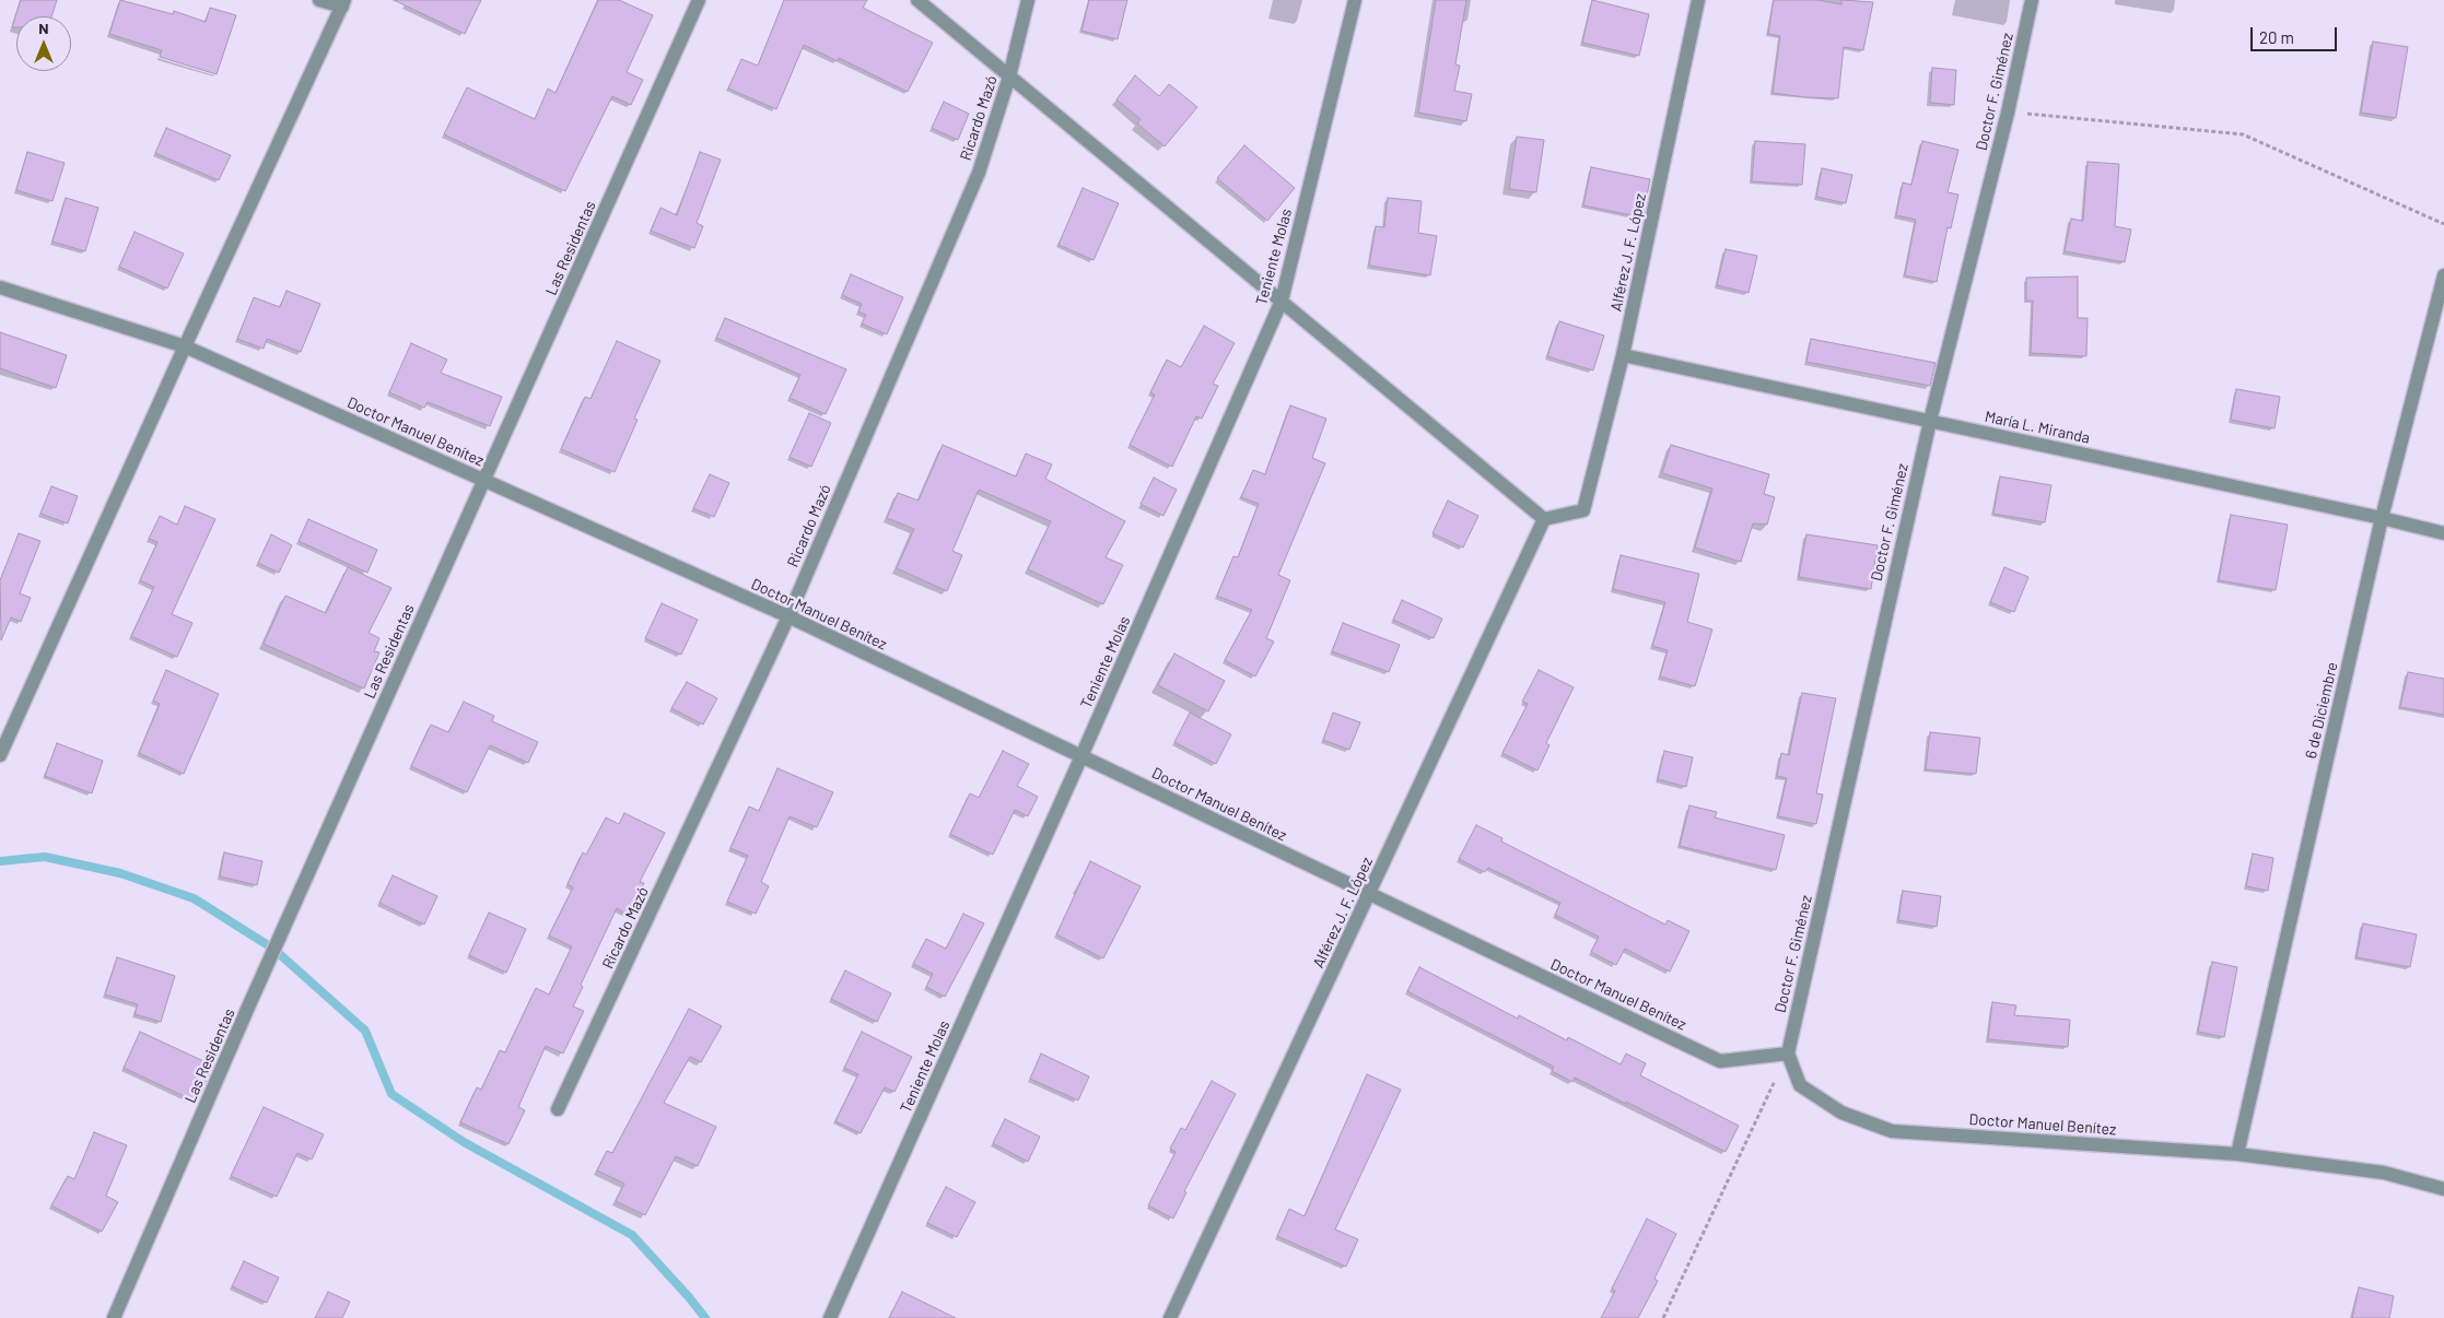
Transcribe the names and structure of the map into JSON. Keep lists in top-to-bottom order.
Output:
{
  "streets": {
    "street": [
      "Doctor F. Giménez",
      "Ricardo Mazó",
      "Las Residentas",
      "Alférez J. F. López",
      "Teniente Molas",
      "María L. Miranda",
      "Doctor Manuel Benítez",
      "6 de Diciembre"
    ]
  },
  "crossings": [
    ["Doctor F. Giménez", "María L. Miranda"],
    ["Doctor F. Giménez", "Doctor Manuel Benítez"],
    ["Ricardo Mazó", "Doctor Manuel Benítez"],
    ["Las Residentas", "Doctor Manuel Benítez"],
    ["Alférez J. F. López", "María L. Miranda"],
    ["Alférez J. F. López", "Doctor Manuel Benítez"],
    ["Teniente Molas", "Doctor Manuel Benítez"],
    ["María L. Miranda", "6 de Diciembre"],
    ["Doctor Manuel Benítez", "6 de Diciembre"]
  ],
  "scale_bar": "20 m",
  "north": "top"
}
